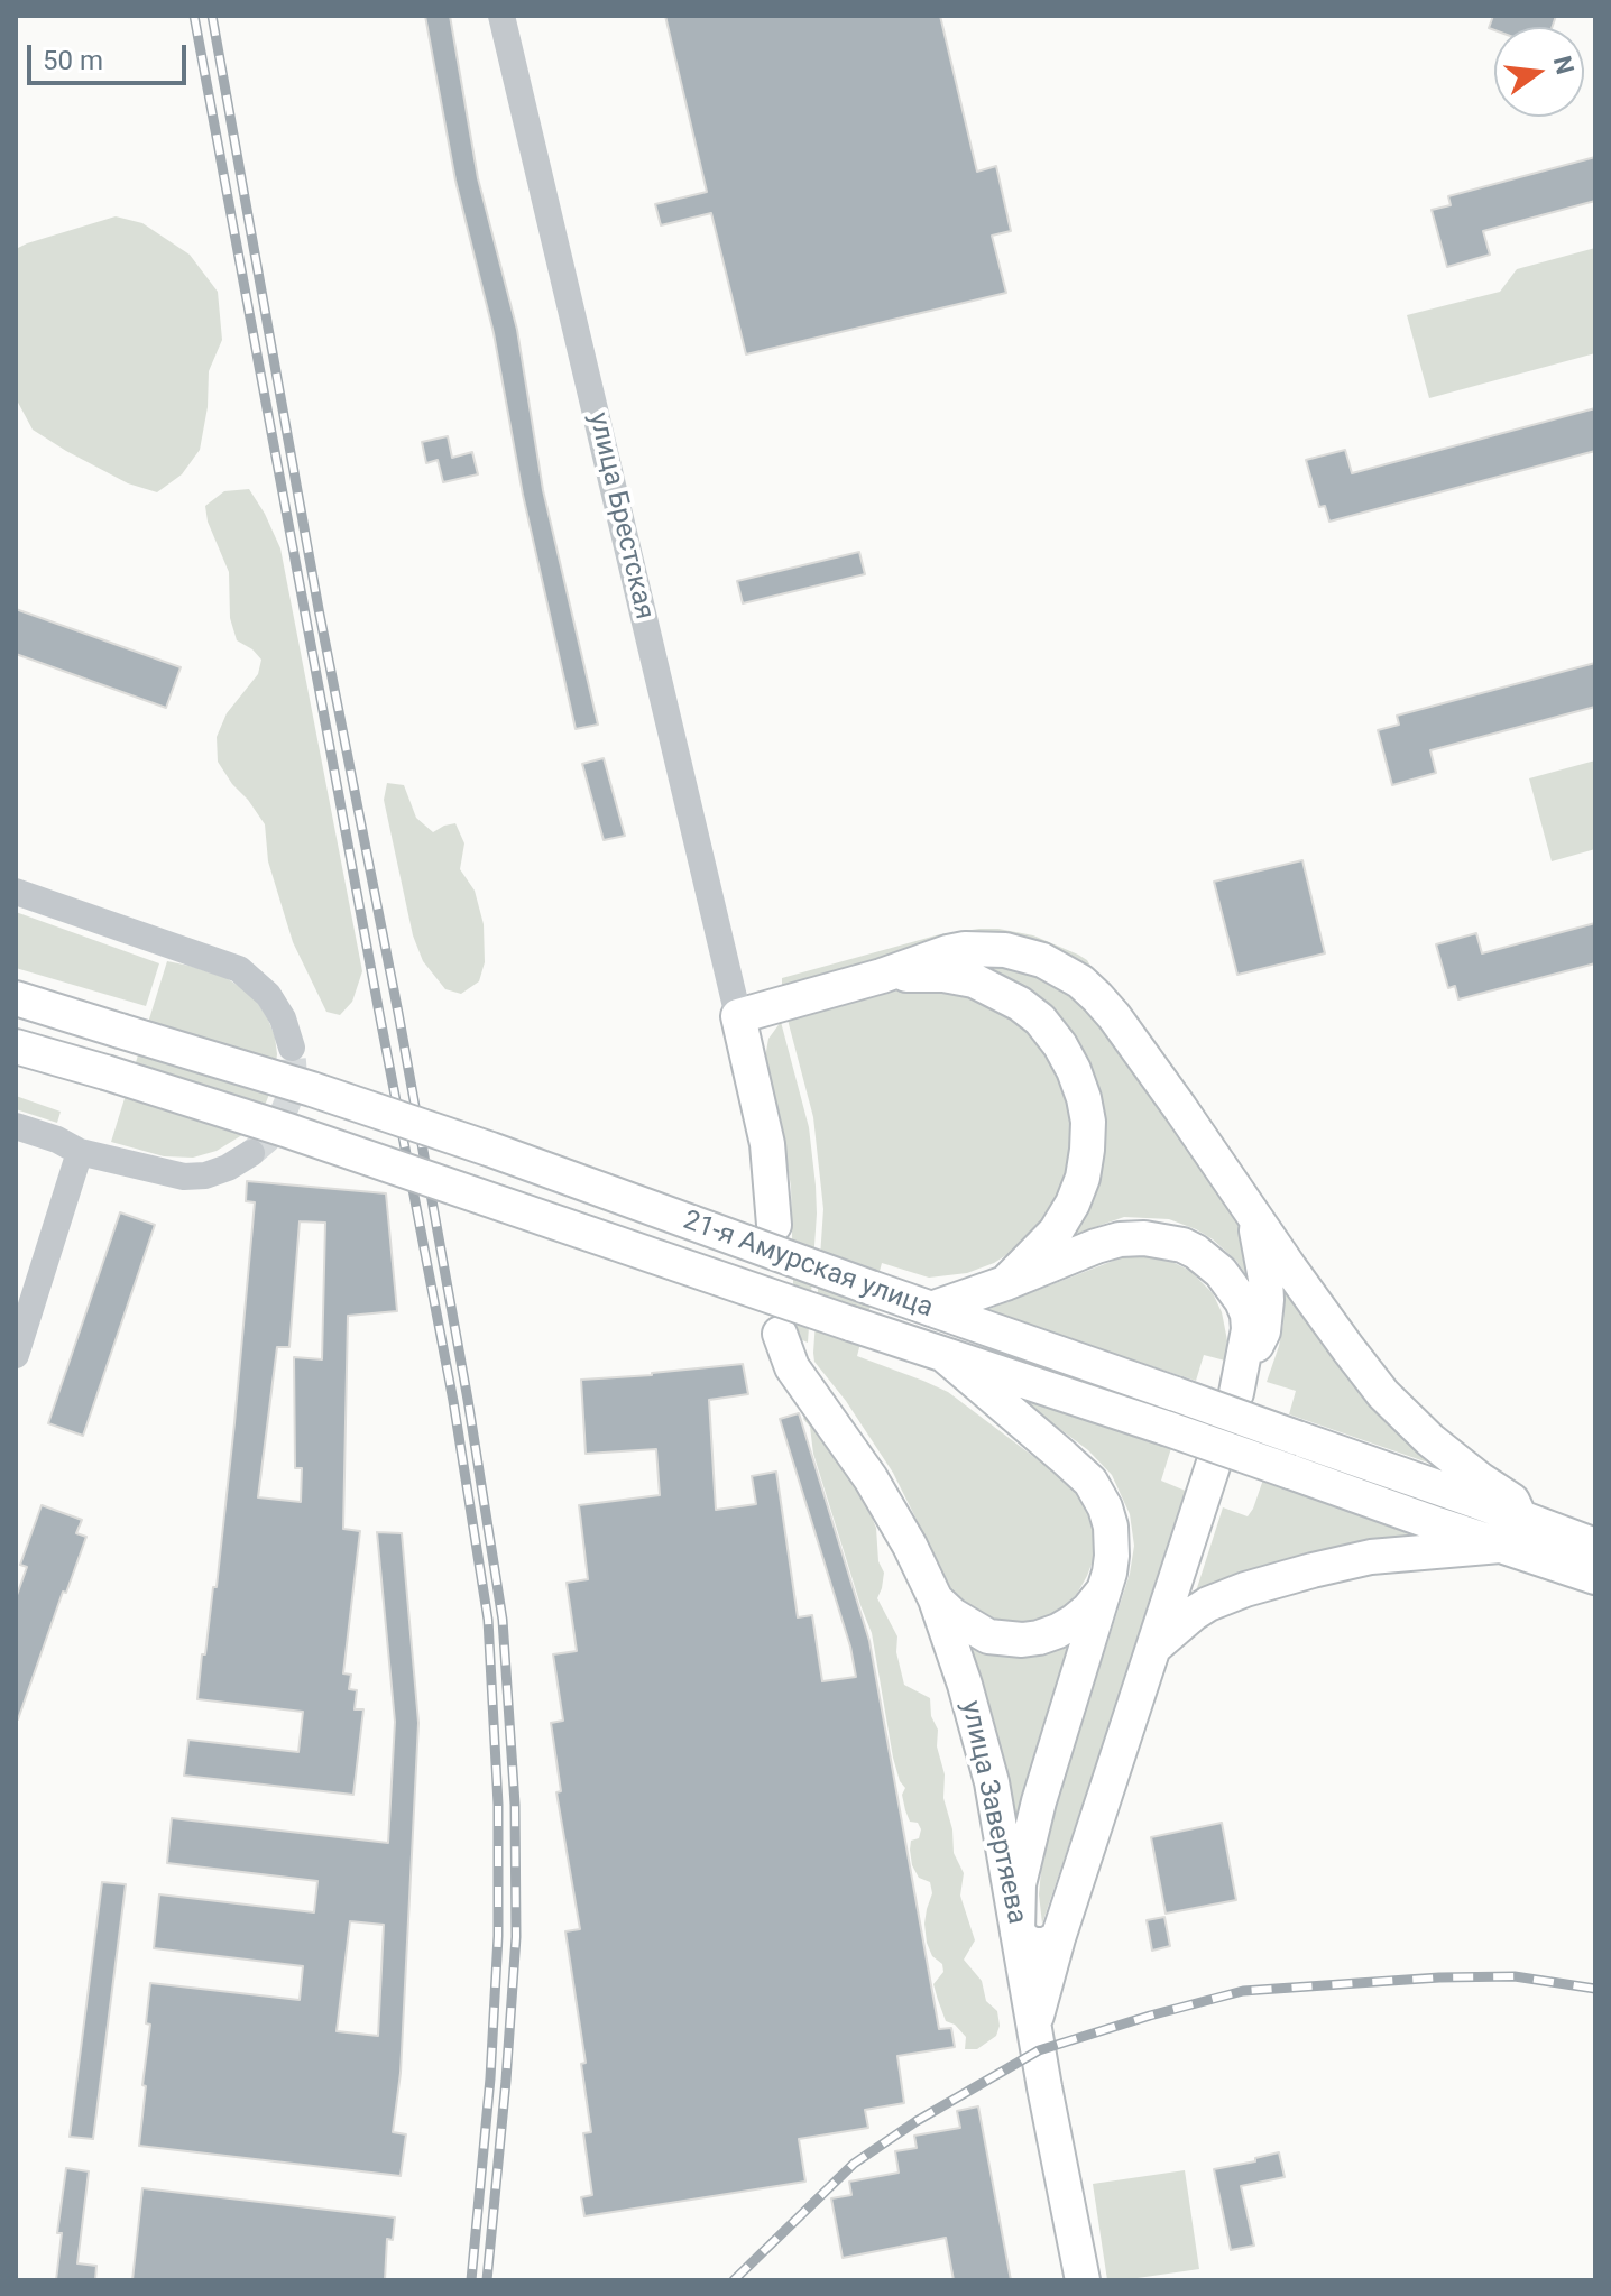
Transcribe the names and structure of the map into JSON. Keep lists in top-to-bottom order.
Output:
{
  "streets": {
    "main road": ["21-я Амурская улица", "улица Завертяева"],
    "street": ["улица Брестская"]
  },
  "scale_bar": "50 m",
  "north": "right"
}
